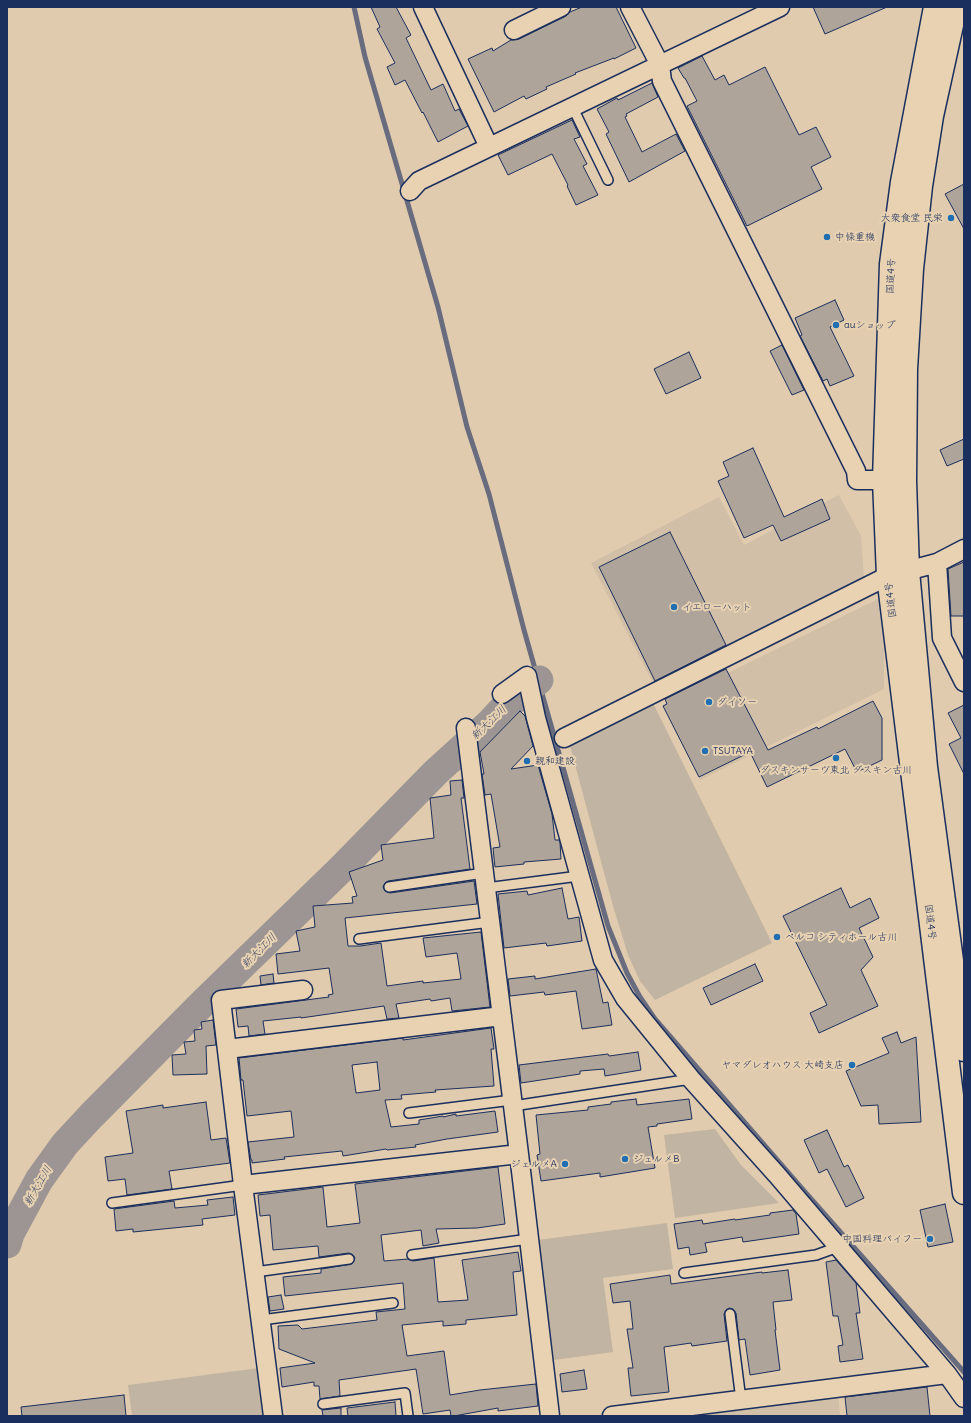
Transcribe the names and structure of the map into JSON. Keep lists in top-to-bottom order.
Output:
{
  "streets": {
    "highway": ["国道4号"]
  },
  "water": ["新大江川"],
  "places": [
    "大衆食堂 民栄",
    "中條重機",
    "auショップ",
    "イエローハット",
    "ダイソー",
    "TSUTAYA",
    "ダスキンサーヴ東北 ダスキン古川",
    "親和建設",
    "ベルコ シティホール古川",
    "ヤマダレオハウス 大崎支店",
    "ジェルメB",
    "ジェルメA",
    "中国料理パイフー"
  ]
}
